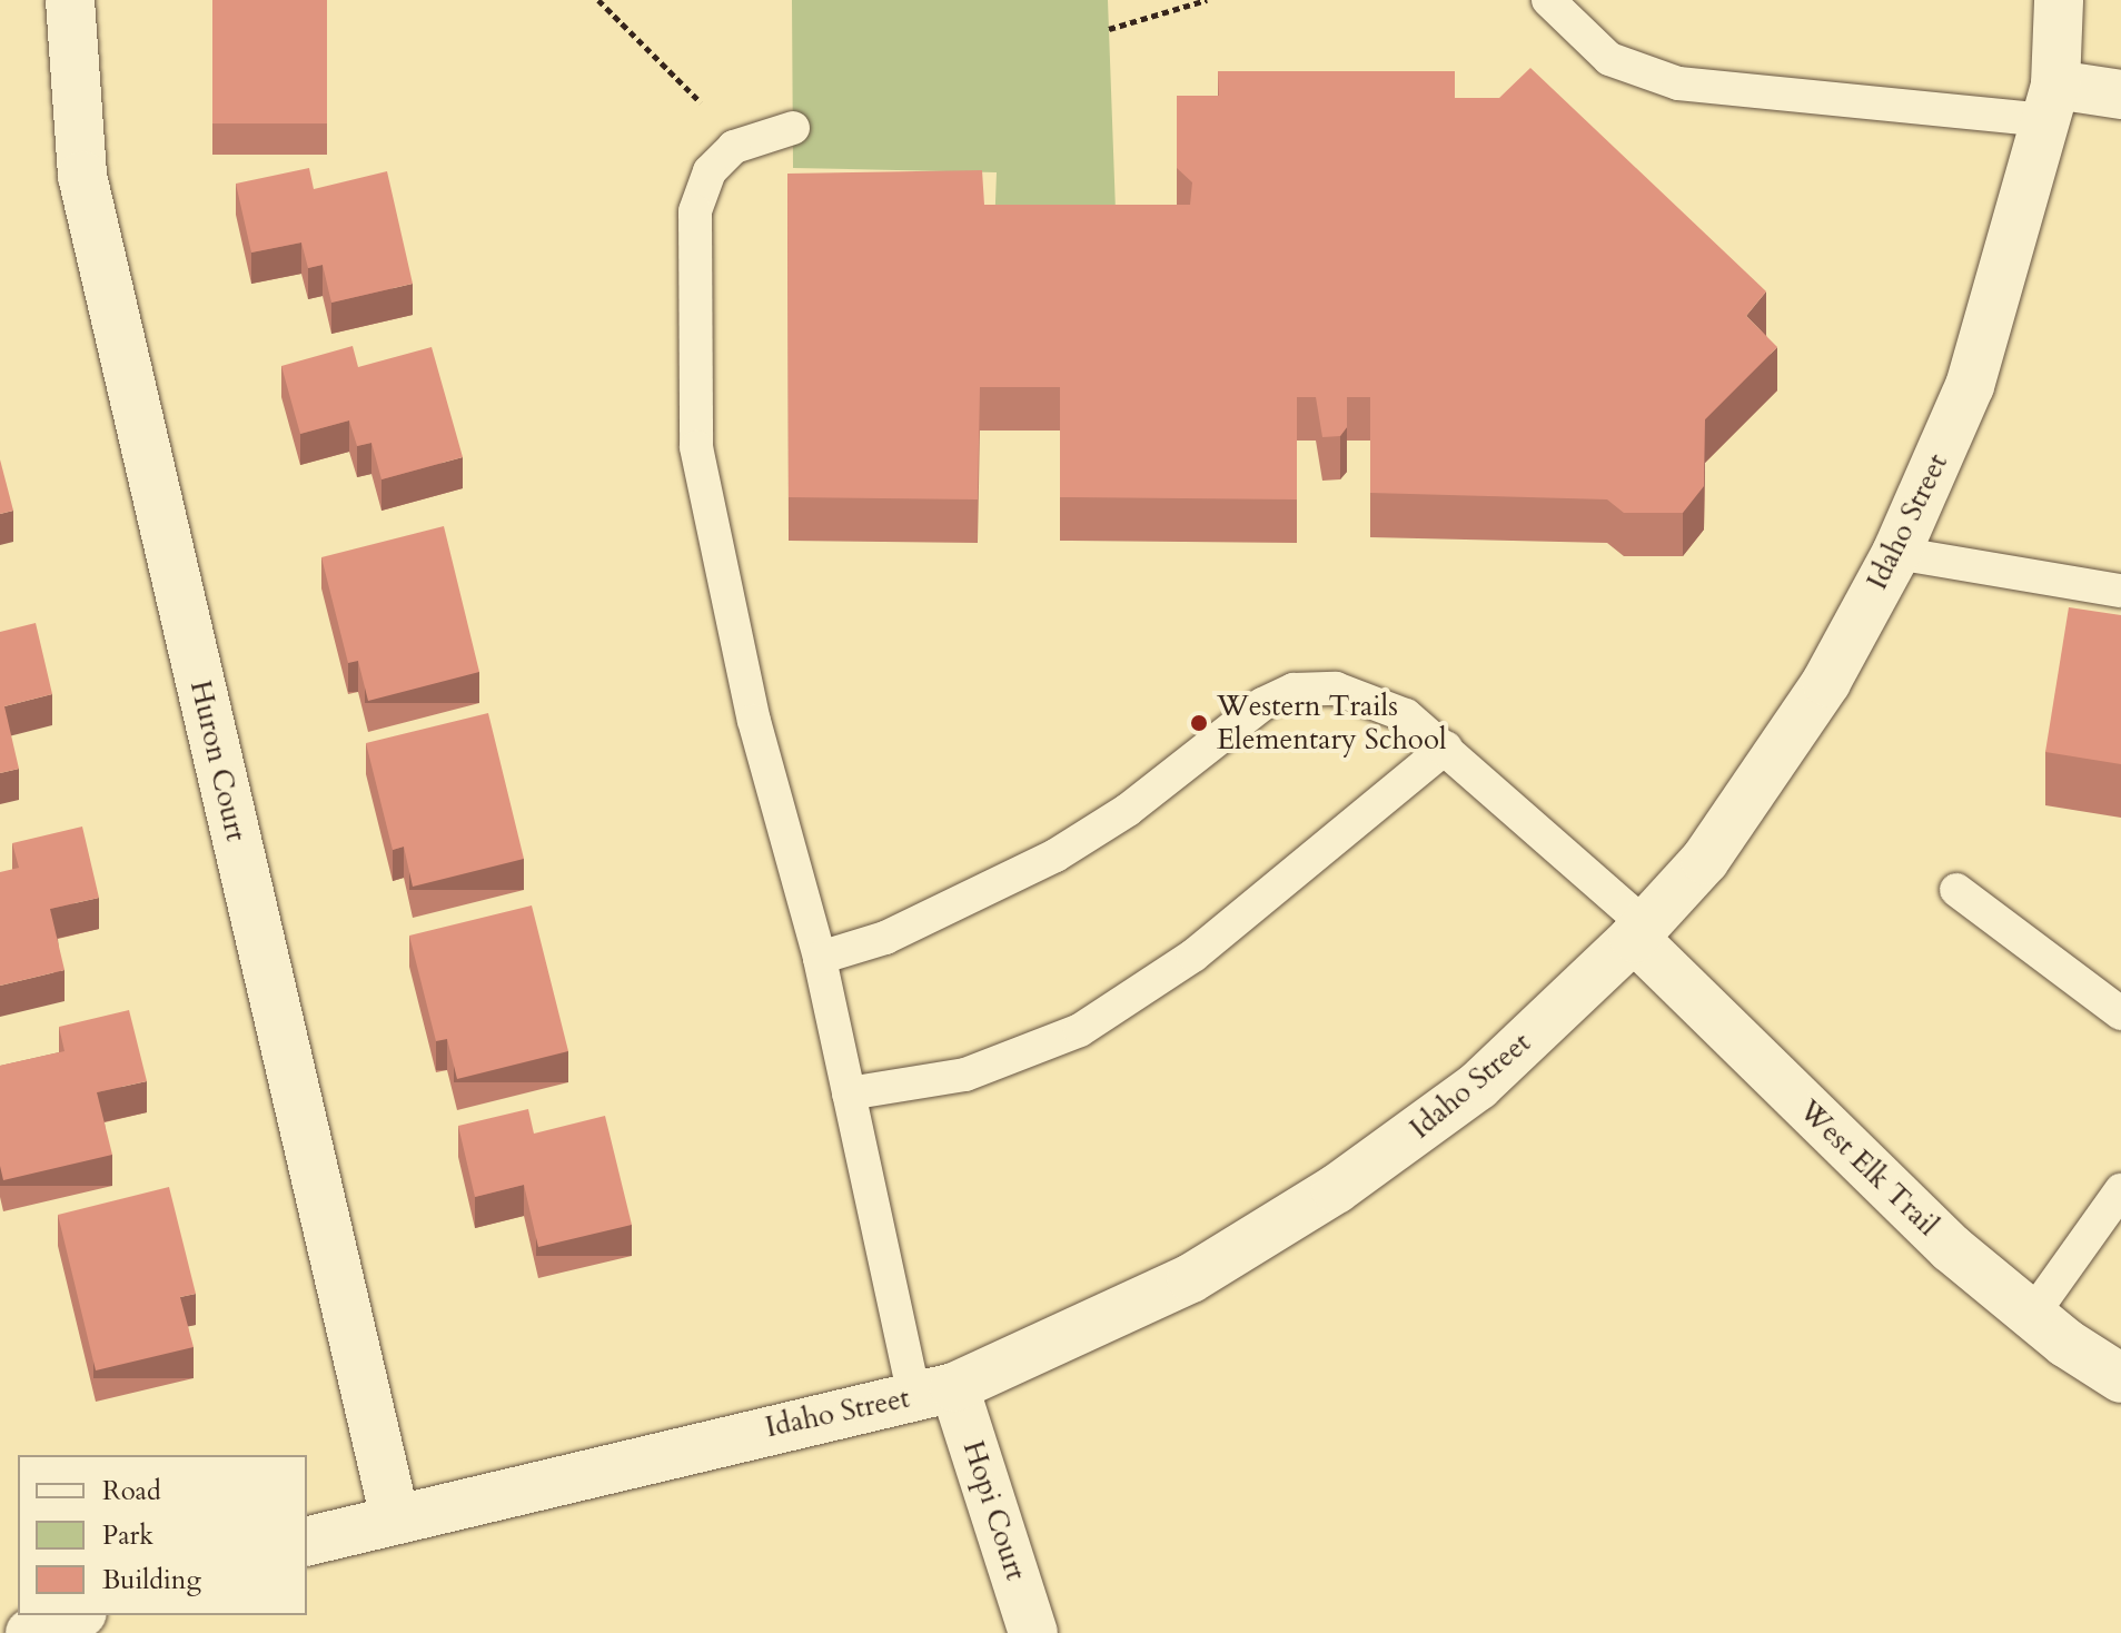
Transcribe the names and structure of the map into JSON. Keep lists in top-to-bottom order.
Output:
{
  "streets": {
    "street": [
      "Idaho Street",
      "Huron Court",
      "West Elk Trail",
      "Hopi Court"
    ]
  },
  "crossings": [
    ["Idaho Street", "Huron Court"],
    ["Idaho Street", "West Elk Trail"],
    ["Idaho Street", "Hopi Court"]
  ],
  "places": ["Western Trails Elementary School"],
  "legend": ["Road", "Park", "Building"]
}
